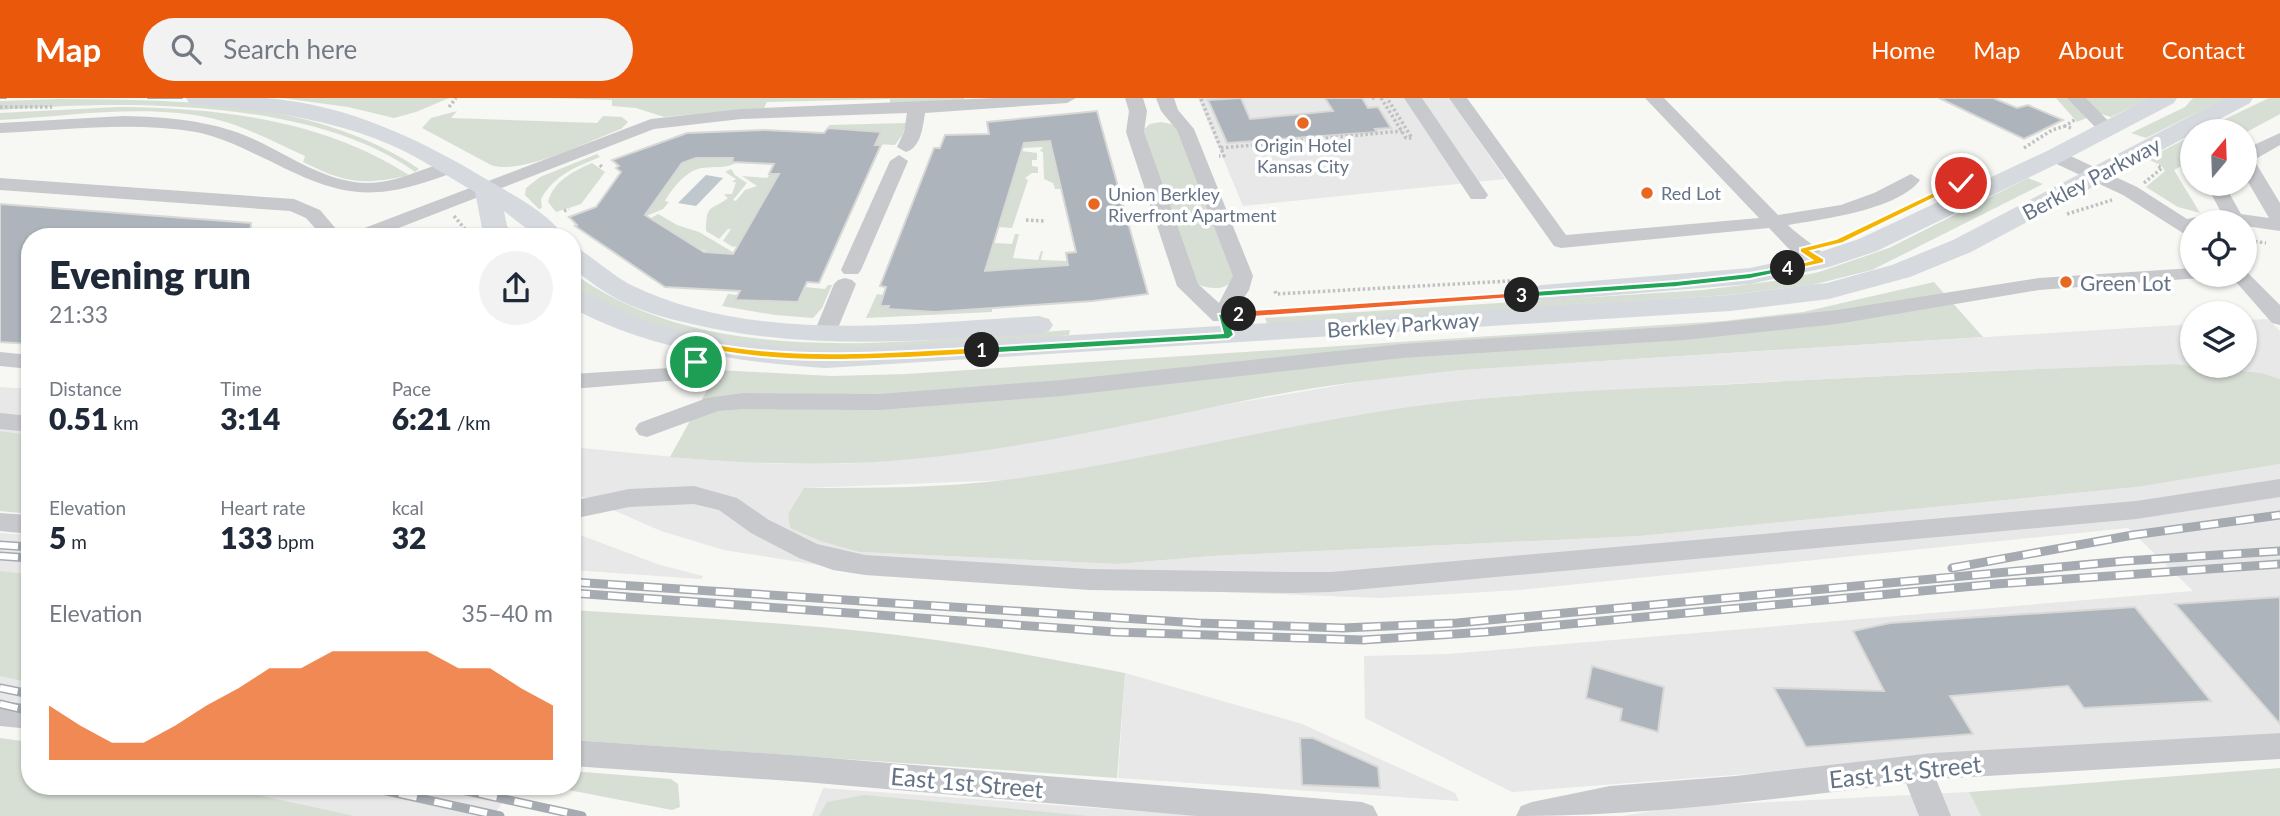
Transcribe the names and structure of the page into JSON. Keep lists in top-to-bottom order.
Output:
{
  "streets": {
    "main road": ["Berkley Parkway"],
    "street": ["East 1st Street"]
  },
  "places": [
    "Origin Hotel Kansas City",
    "Red Lot",
    "Union Berkley Riverfront Apartment",
    "Green Lot"
  ],
  "north": "top",
  "page": {
    "header": "Map",
    "search": "Search here",
    "nav": [
      "Home",
      "Map",
      "About",
      "Contact"
    ],
    "heading": ["Evening run", "21:33"],
    "pins": [
      "4",
      "3",
      "2",
      "1"
    ],
    "stats": [
      ["Distance", "0.51 km"],
      ["Time", "3:14"],
      ["Pace", "6:21 /km"],
      ["Elevation", "5 m"],
      ["Heart rate", "133 bpm"],
      ["kcal", "32"]
    ],
    "chart": ["Elevation", "35–40 m"]
  }
}
